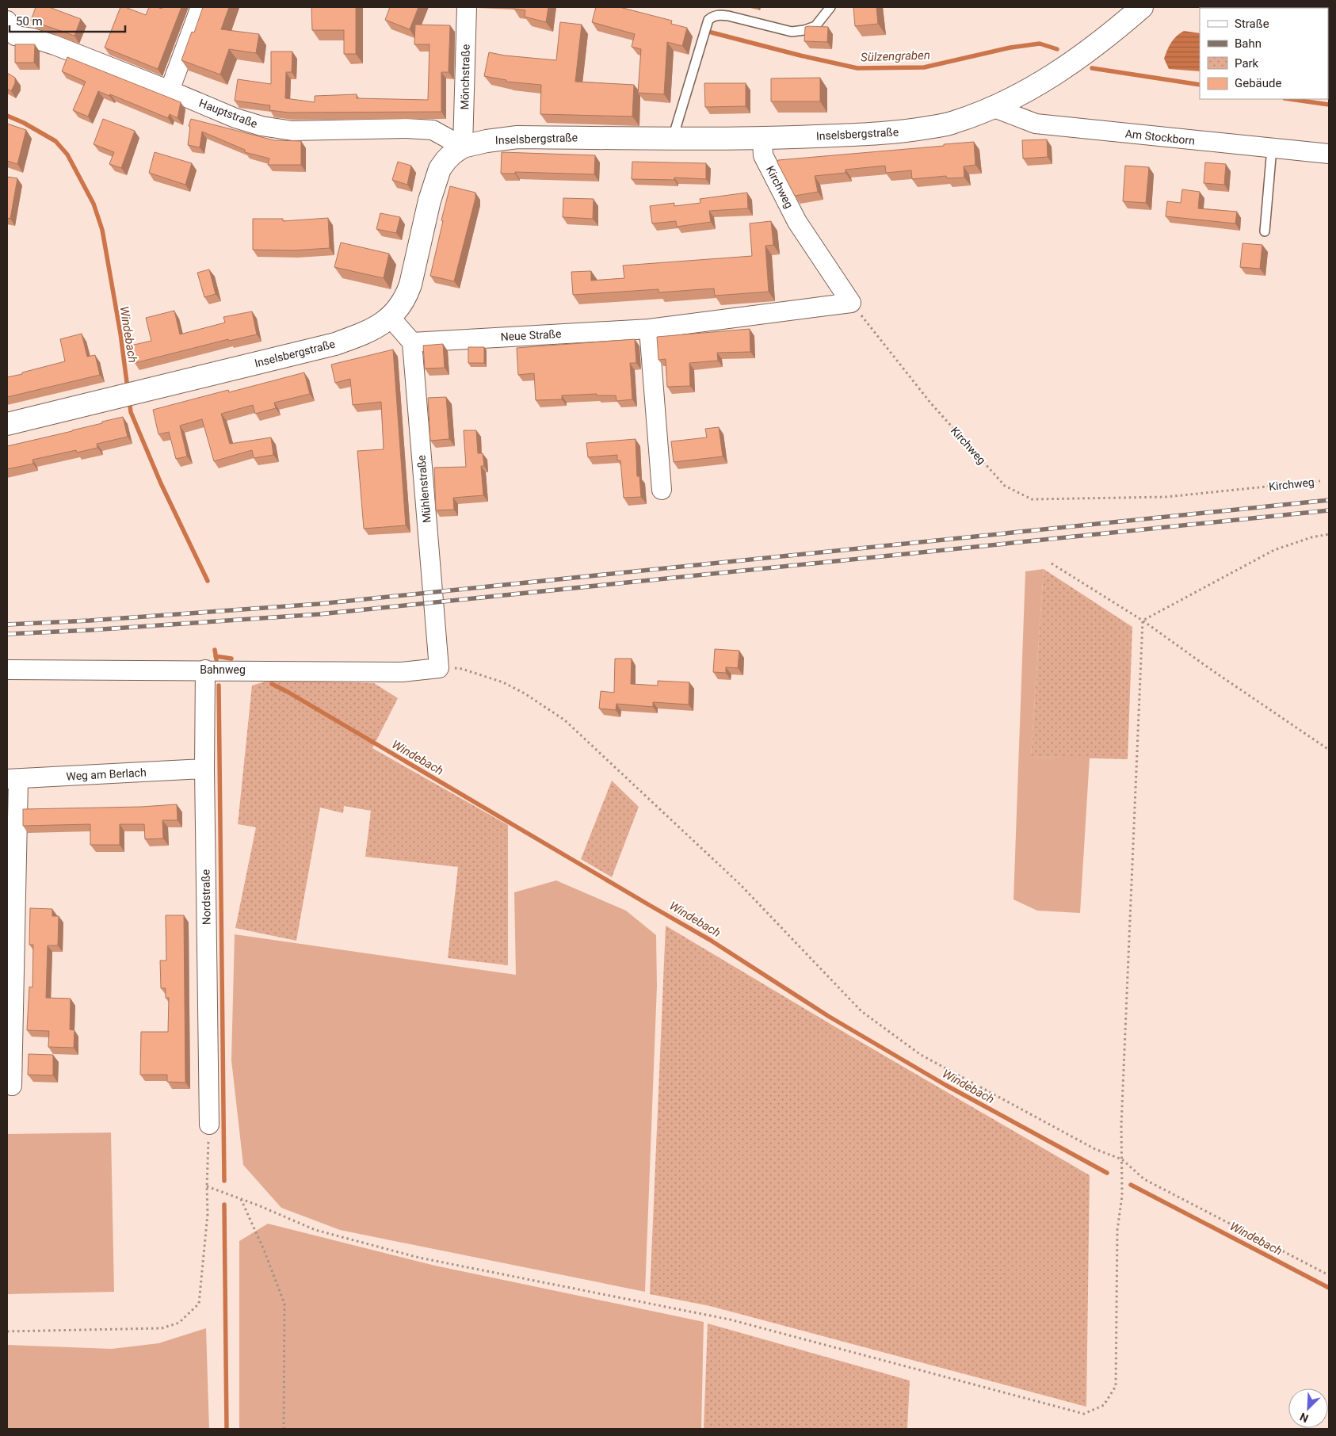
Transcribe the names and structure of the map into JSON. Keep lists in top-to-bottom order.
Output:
{
  "streets": {
    "street": [
      "Mönchstraße",
      "Hauptstraße",
      "Inselsbergstraße",
      "Am Stockborn",
      "Kirchweg",
      "Neue Straße",
      "Mühlenstraße",
      "Bahnweg",
      "Weg am Berlach",
      "Nordstraße"
    ]
  },
  "crossings": [
    ["Mönchstraße", "Hauptstraße"],
    ["Mönchstraße", "Inselsbergstraße"],
    ["Hauptstraße", "Inselsbergstraße"],
    ["Inselsbergstraße", "Am Stockborn"],
    ["Inselsbergstraße", "Kirchweg"],
    ["Kirchweg", "Neue Straße"],
    ["Neue Straße", "Mühlenstraße"],
    ["Mühlenstraße", "Bahnweg"],
    ["Bahnweg", "Nordstraße"],
    ["Weg am Berlach", "Nordstraße"]
  ],
  "water": ["Sülzengraben", "Windebach"],
  "legend": [
    "Straße",
    "Bahn",
    "Park",
    "Gebäude"
  ],
  "scale_bar": "50 m",
  "north": "bottom left"
}
